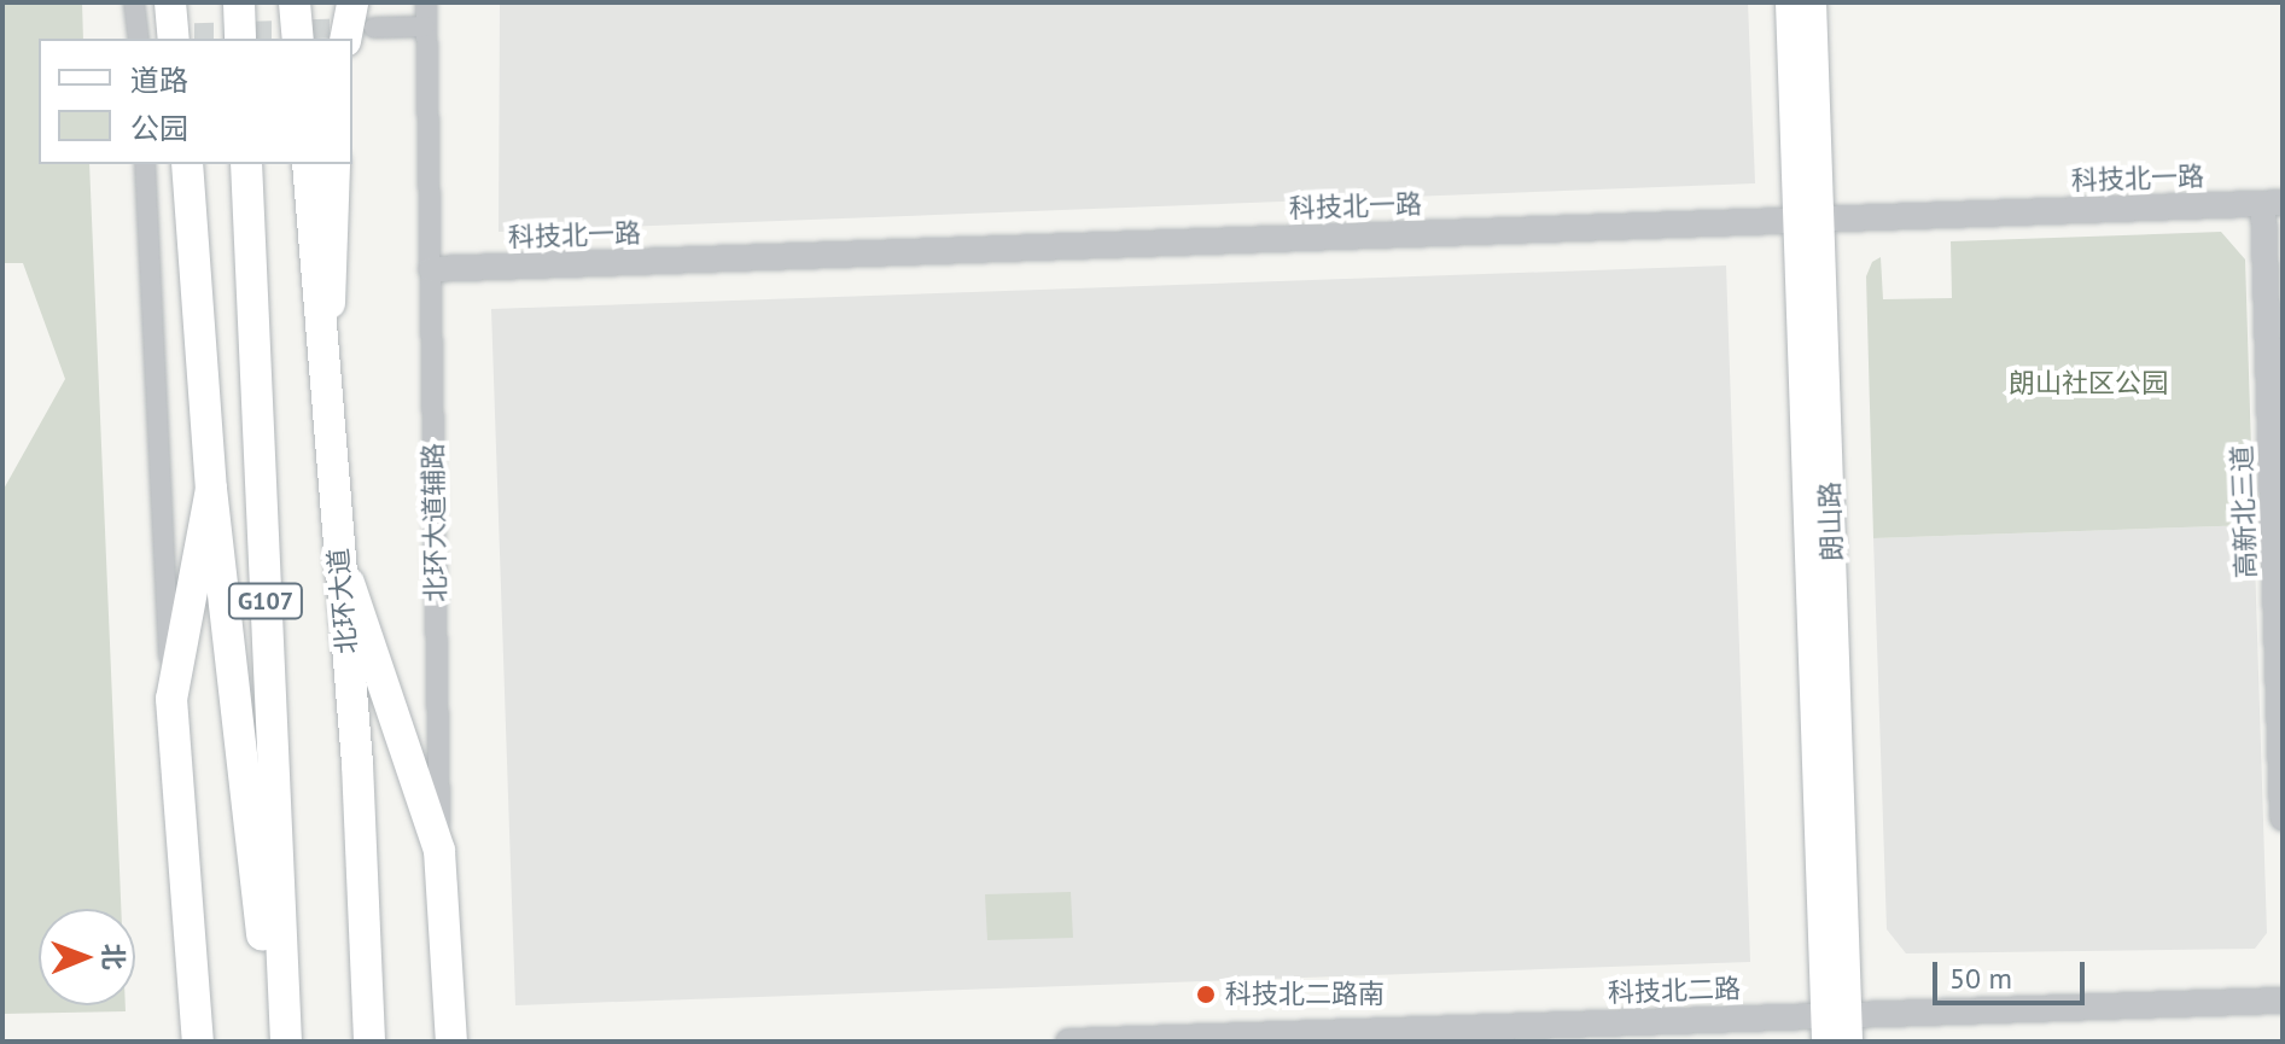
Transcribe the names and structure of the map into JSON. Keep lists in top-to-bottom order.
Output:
{
  "streets": {
    "main road": [
      "朗山路",
      "北环大道辅路",
      "G107",
      "北环大道"
    ],
    "street": ["科技北一路", "高新北三道", "科技北二路"]
  },
  "crossings": [
    ["科技北一路", "高新北三道"],
    ["科技北一路", "朗山路"],
    ["科技北一路", "北环大道辅路"],
    ["朗山路", "科技北二路"]
  ],
  "parks": ["朗山社区公园"],
  "places": ["科技北二路南"],
  "legend": ["道路", "公园"],
  "scale_bar": "50 m",
  "north": "right"
}
